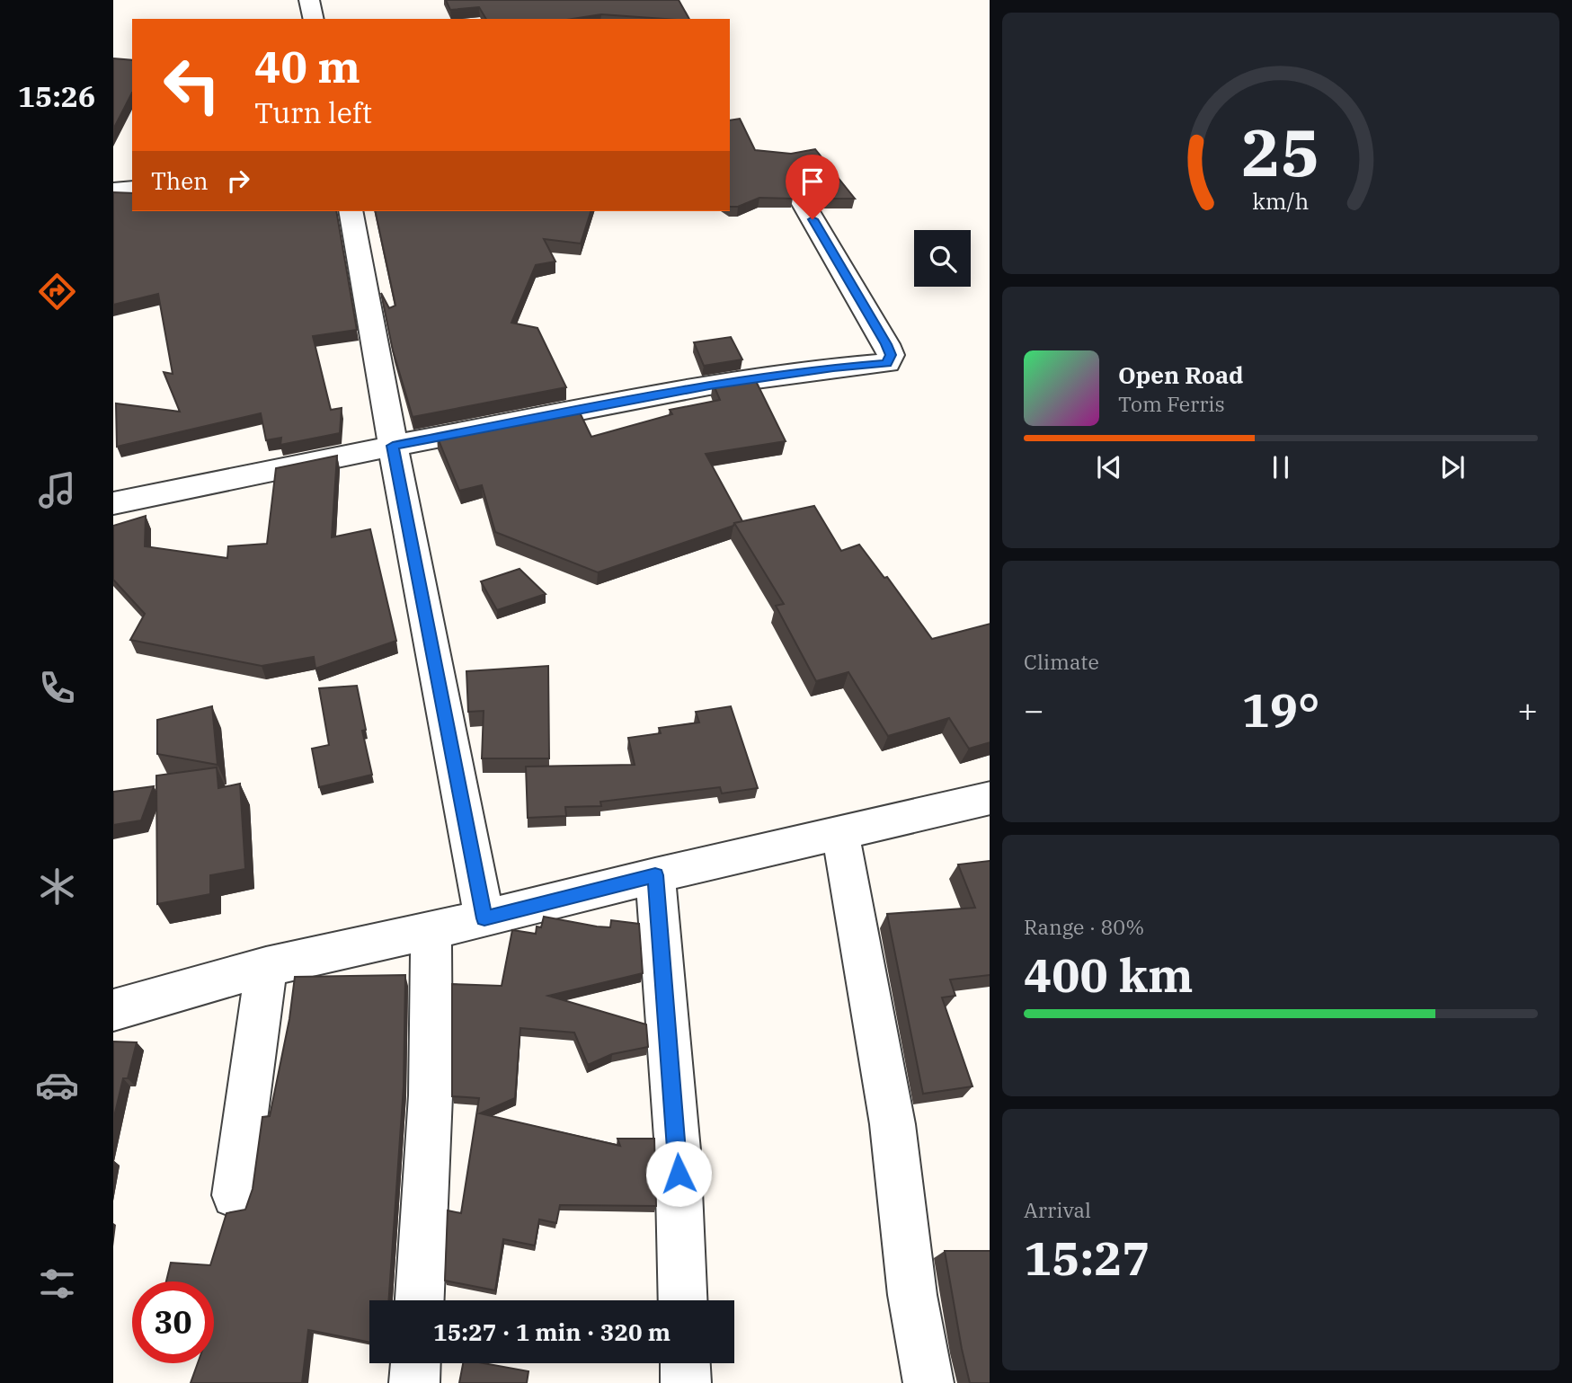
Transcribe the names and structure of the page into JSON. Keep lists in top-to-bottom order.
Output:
{
  "page": {
    "tabs": "15:26",
    "turn": ["40 m", "Turn left"],
    "then": "Then",
    "song": ["Open Road", "Tom Ferris"],
    "tile": [
      "Climate",
      ["Range · 80%", "400 km"],
      ["Arrival", "15:27"]
    ],
    "heat": ["−", "19°", "+"],
    "limit": "30",
    "trip": "15:27 · 1 min · 320 m",
    "gauge": ["25", "km/h"]
  }
}
